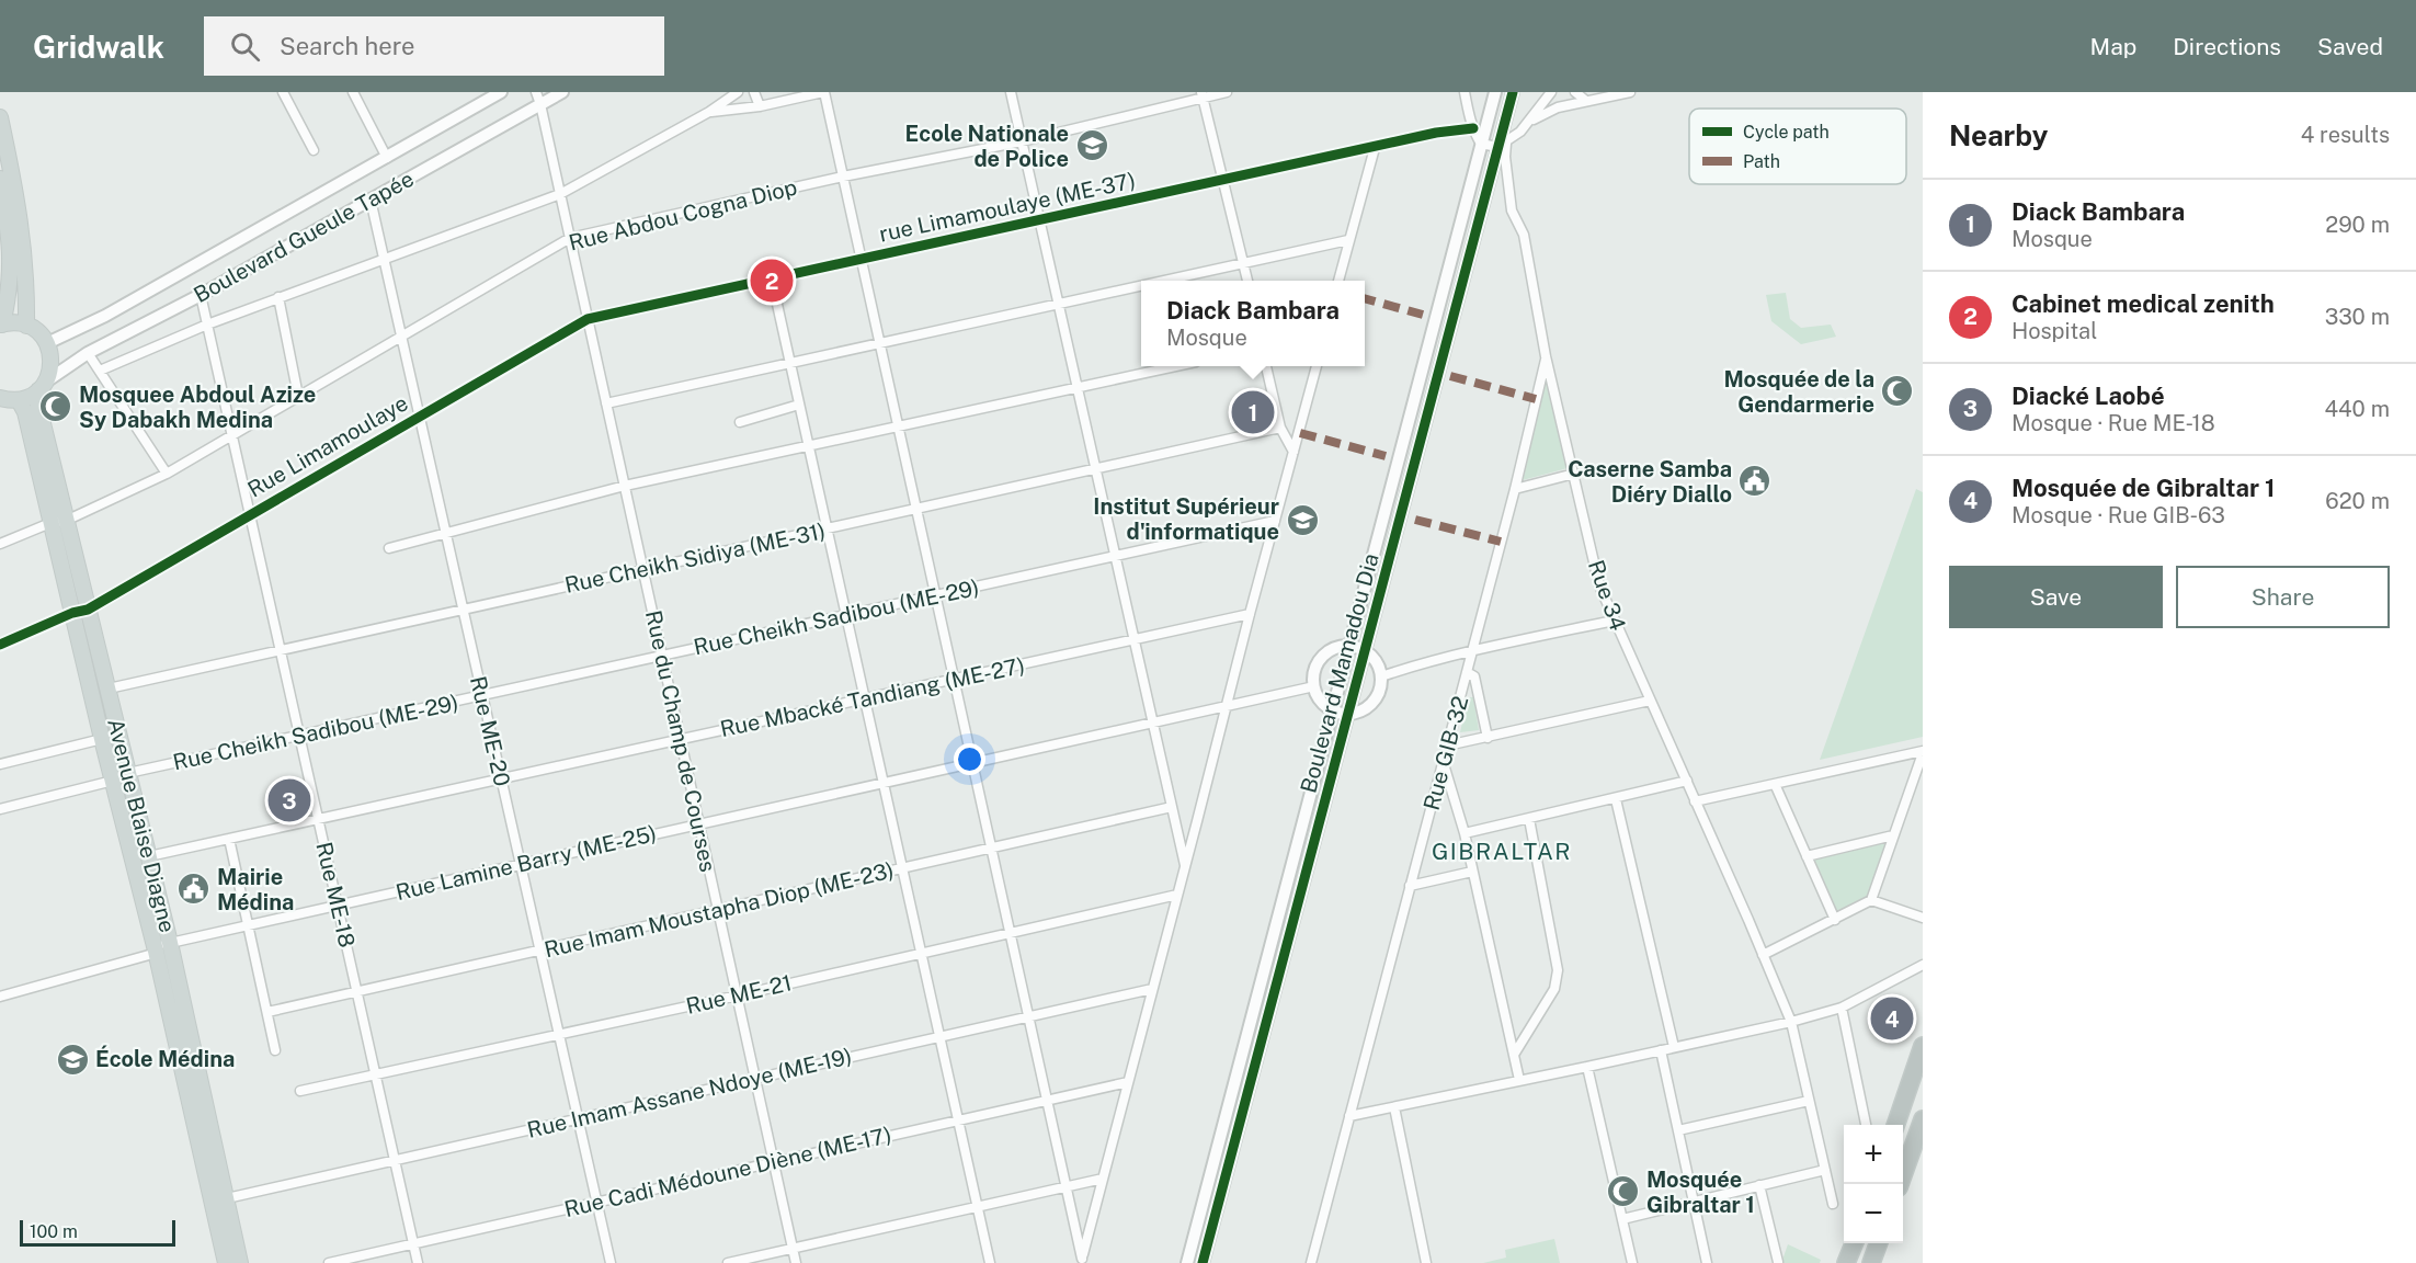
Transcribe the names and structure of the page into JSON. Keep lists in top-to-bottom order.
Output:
{
  "streets": {
    "main road": ["Avenue Blaise Diagne"],
    "street": [
      "rue Limamoulaye (ME-37)",
      "Rue Abdou Cogna Diop",
      "Boulevard Gueule Tapée",
      "Rue Limamoulaye",
      "Rue Cheikh Sidiya (ME-31)",
      "Rue 34",
      "Rue Cheikh Sadibou (ME-29)",
      "Boulevard Mamadou Dia",
      "Rue Mbacké Tandiang (ME-27)",
      "Rue ME-20",
      "Rue du Champ de Courses",
      "Rue GIB-32",
      "Rue Lamine Barry (ME-25)",
      "Rue ME-18",
      "Rue Imam Moustapha Diop (ME-23)",
      "Rue ME-21",
      "Rue Imam Assane Ndoye (ME-19)",
      "Rue Cadi Médoune Diène (ME-17)"
    ]
  },
  "crossings": [
    ["rue Limamoulaye (ME-37)", "Rue Limamoulaye"],
    ["rue Limamoulaye (ME-37)", "Rue du Champ de Courses"],
    ["Rue Abdou Cogna Diop", "Rue ME-20"],
    ["Rue Abdou Cogna Diop", "Rue du Champ de Courses"],
    ["Rue Abdou Cogna Diop", "Avenue Blaise Diagne"],
    ["Rue Abdou Cogna Diop", "Rue ME-18"],
    ["Boulevard Gueule Tapée", "Rue ME-20"],
    ["Boulevard Gueule Tapée", "Rue du Champ de Courses"],
    ["Boulevard Gueule Tapée", "Avenue Blaise Diagne"],
    ["Boulevard Gueule Tapée", "Rue ME-18"],
    ["Rue Limamoulaye", "Rue ME-20"],
    ["Rue Limamoulaye", "Rue du Champ de Courses"],
    ["Rue Limamoulaye", "Avenue Blaise Diagne"],
    ["Rue Limamoulaye", "Rue ME-18"],
    ["Rue Cheikh Sidiya (ME-31)", "Rue ME-20"],
    ["Rue Cheikh Sidiya (ME-31)", "Rue du Champ de Courses"],
    ["Rue Cheikh Sidiya (ME-31)", "Avenue Blaise Diagne"],
    ["Rue Cheikh Sidiya (ME-31)", "Rue ME-18"],
    ["Rue 34", "Boulevard Mamadou Dia"],
    ["Rue 34", "Rue GIB-32"],
    ["Rue Cheikh Sadibou (ME-29)", "Rue ME-20"],
    ["Rue Cheikh Sadibou (ME-29)", "Rue du Champ de Courses"],
    ["Rue Cheikh Sadibou (ME-29)", "Avenue Blaise Diagne"],
    ["Rue Cheikh Sadibou (ME-29)", "Rue ME-18"],
    ["Rue Mbacké Tandiang (ME-27)", "Rue ME-20"],
    ["Rue Mbacké Tandiang (ME-27)", "Rue du Champ de Courses"],
    ["Rue Mbacké Tandiang (ME-27)", "Avenue Blaise Diagne"],
    ["Rue Mbacké Tandiang (ME-27)", "Rue ME-18"],
    ["Rue ME-20", "Rue Lamine Barry (ME-25)"],
    ["Rue ME-20", "Rue Imam Moustapha Diop (ME-23)"],
    ["Rue ME-20", "Rue ME-21"],
    ["Rue ME-20", "Rue Imam Assane Ndoye (ME-19)"],
    ["Rue ME-20", "Rue Cadi Médoune Diène (ME-17)"],
    ["Rue du Champ de Courses", "Rue Lamine Barry (ME-25)"],
    ["Rue du Champ de Courses", "Rue Imam Moustapha Diop (ME-23)"],
    ["Rue du Champ de Courses", "Rue ME-21"],
    ["Rue du Champ de Courses", "Rue Imam Assane Ndoye (ME-19)"],
    ["Rue du Champ de Courses", "Rue Cadi Médoune Diène (ME-17)"],
    ["Avenue Blaise Diagne", "Rue Lamine Barry (ME-25)"],
    ["Avenue Blaise Diagne", "Rue Imam Assane Ndoye (ME-19)"],
    ["Rue Lamine Barry (ME-25)", "Rue ME-18"],
    ["Rue ME-18", "Rue Imam Moustapha Diop (ME-23)"],
    ["Rue ME-18", "Rue ME-21"],
    ["Rue ME-18", "Rue Imam Assane Ndoye (ME-19)"],
    ["Rue ME-18", "Rue Cadi Médoune Diène (ME-17)"]
  ],
  "districts": ["GIBRALTAR"],
  "places": {
    "school or university": ["Ecole Nationale de Police", "Institut Supérieur d'informatique", "École Médina"],
    "mosque": ["Mosquée de la Gendarmerie", "Mosquee Abdoul Azize Sy Dabakh Medina", "Mosquée Gibraltar 1"],
    "public building": ["Caserne Samba Diéry Diallo", "Mairie Médina"]
  },
  "legend": ["Cycle path", "Path"],
  "scale_bar": "100 m",
  "page": {
    "header": "Gridwalk",
    "search": "Search here",
    "nav": ["Map", "Directions", "Saved"],
    "heading": ["Nearby", "4 results"],
    "list": [
      {
        "mark": "1",
        "name": "Diack Bambara",
        "note": "Mosque",
        "value": "290 m"
      },
      {
        "mark": "2",
        "name": "Cabinet medical zenith",
        "note": "Hospital",
        "value": "330 m"
      },
      {
        "mark": "3",
        "name": "Diacké Laobé",
        "note": "Mosque · Rue ME-18",
        "value": "440 m"
      },
      {
        "mark": "4",
        "name": "Mosquée de Gibraltar 1",
        "note": "Mosque · Rue GIB-63",
        "value": "620 m"
      }
    ],
    "pins": [
      "2",
      "1",
      "3",
      "4"
    ],
    "popup": ["Diack Bambara", "Mosque"],
    "buttons": ["Save", "Share"],
    "map_buttons": ["+", "−"],
    "scale": "100 m"
  }
}
